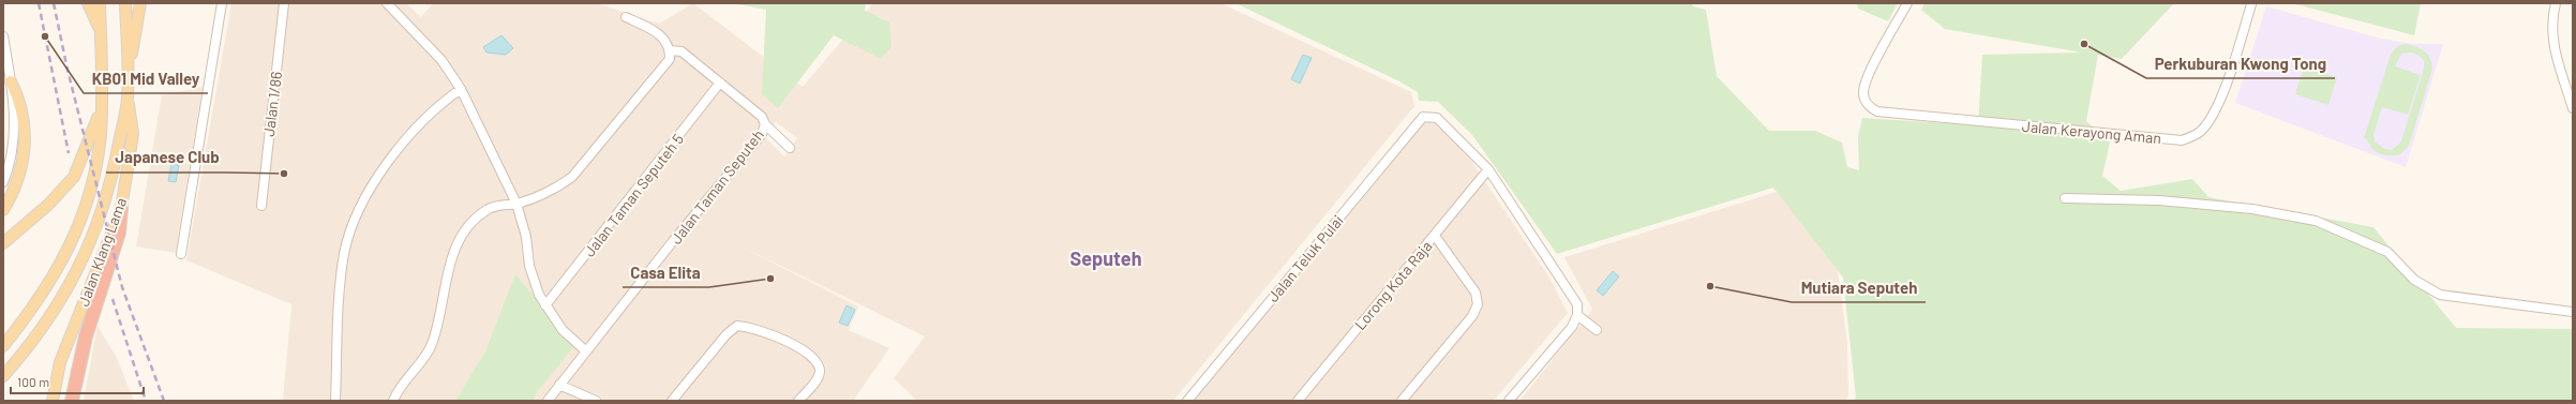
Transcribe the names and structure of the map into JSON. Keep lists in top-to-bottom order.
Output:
{
  "streets": {
    "main road": ["Jalan Klang Lama"],
    "street": [
      "Jalan 1/86",
      "Jalan Kerayong Aman",
      "Jalan Taman Seputeh",
      "Jalan Taman Seputeh 5",
      "Jalan Teluk Pulai",
      "Lorong Kota Raja"
    ]
  },
  "crossings": [
    ["Jalan Teluk Pulai", "Lorong Kota Raja"]
  ],
  "districts": ["Seputeh"],
  "places": [
    "KB01 Mid Valley",
    "Perkuburan Kwong Tong",
    "Japanese Club",
    "Casa Elita",
    "Mutiara Seputeh"
  ],
  "scale_bar": "100 m"
}
